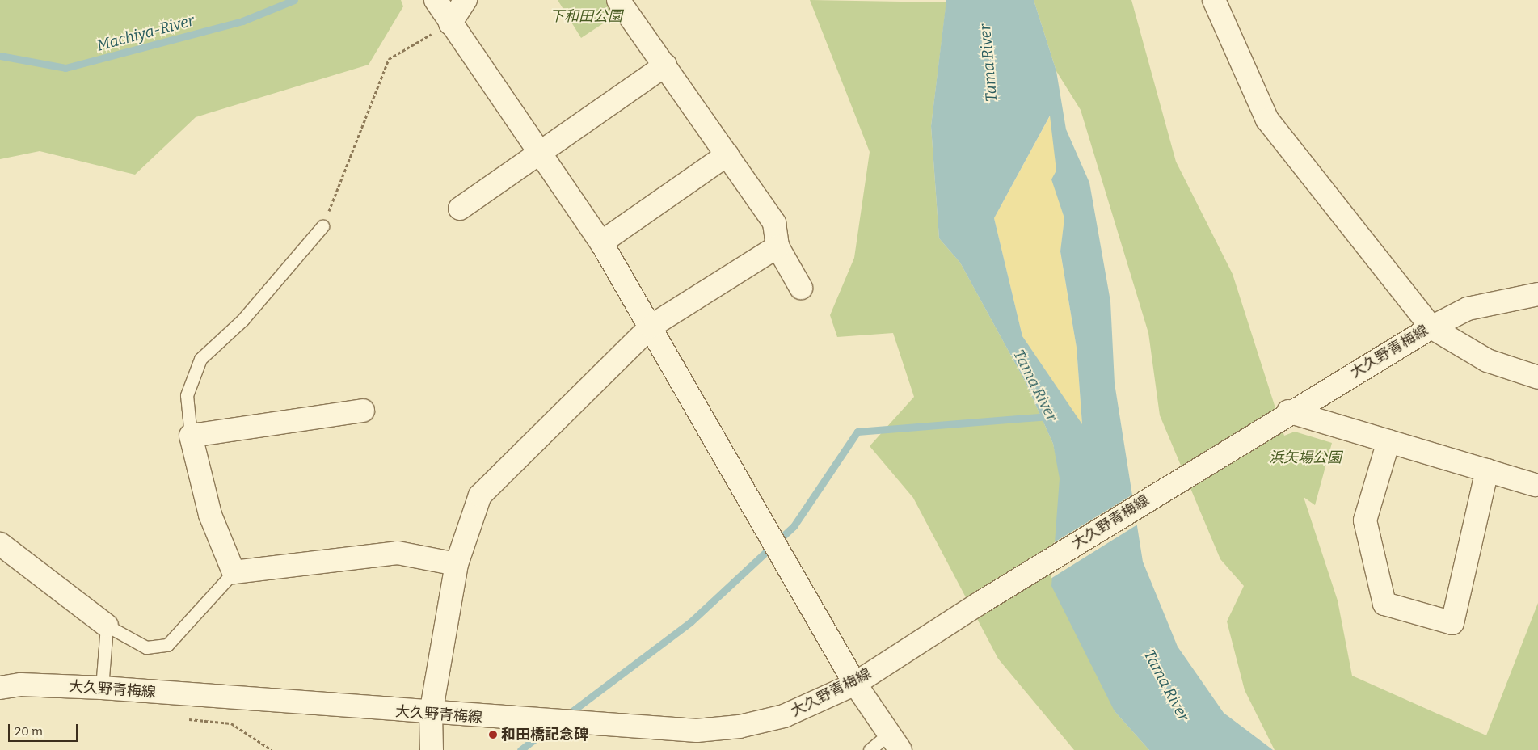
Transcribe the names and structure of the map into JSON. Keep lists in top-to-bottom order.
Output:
{
  "streets": {
    "street": ["大久野青梅線"]
  },
  "water": ["Machiya-River", "Tama River"],
  "parks": ["下和田公園", "浜矢場公園"],
  "places": ["和田橋記念碑"],
  "scale_bar": "20 m"
}
